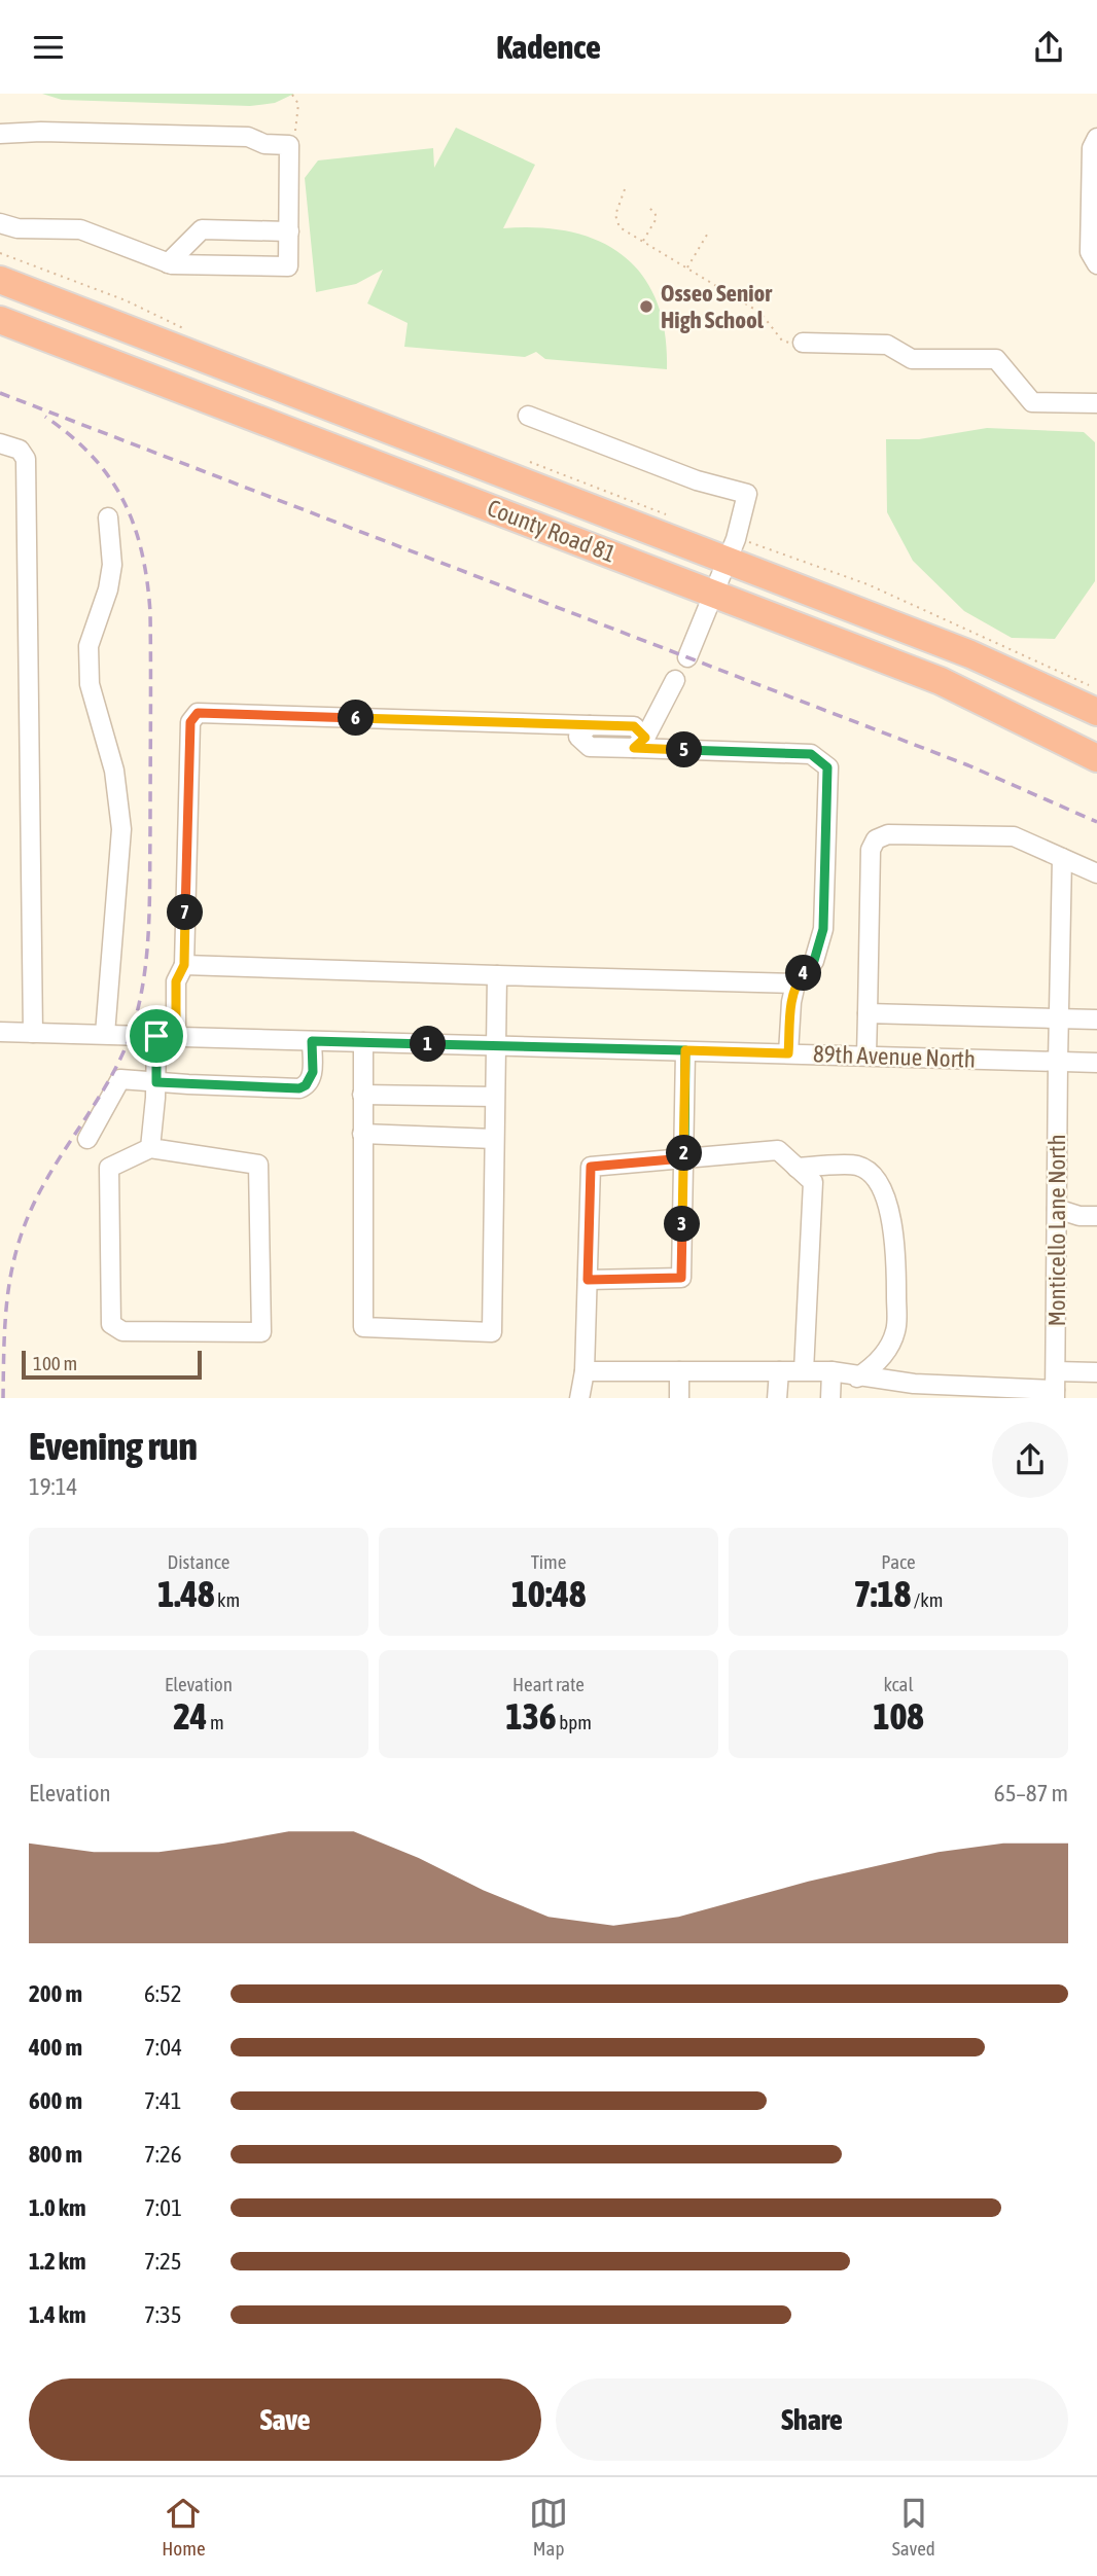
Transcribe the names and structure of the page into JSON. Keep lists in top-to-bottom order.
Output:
{
  "streets": {
    "highway": ["County Road 81"],
    "street": ["89th Avenue North", "Monticello Lane North"]
  },
  "crossings": [
    ["89th Avenue North", "Monticello Lane North"]
  ],
  "places": ["Osseo Senior High School"],
  "scale_bar": "100 m",
  "page": {
    "header": "Kadence",
    "pins": [
      "6",
      "5",
      "7",
      "4",
      "1",
      "2",
      "3"
    ],
    "scale": "100 m",
    "heading": ["Evening run", "19:14"],
    "stats": [
      ["Distance", "1.48 km"],
      ["Time", "10:48"],
      ["Pace", "7:18 /km"],
      ["Elevation", "24 m"],
      ["Heart rate", "136 bpm"],
      ["kcal", "108"]
    ],
    "chart": ["Elevation", "65–87 m"],
    "list": [
      {
        "name": "200 m",
        "note": "6:52"
      },
      {
        "name": "400 m",
        "note": "7:04"
      },
      {
        "name": "600 m",
        "note": "7:41"
      },
      {
        "name": "800 m",
        "note": "7:26"
      },
      {
        "name": "1.0 km",
        "note": "7:01"
      },
      {
        "name": "1.2 km",
        "note": "7:25"
      },
      {
        "name": "1.4 km",
        "note": "7:35"
      }
    ],
    "buttons": ["Save", "Share"],
    "tabs": ["Home", "Map", "Saved"]
  }
}
